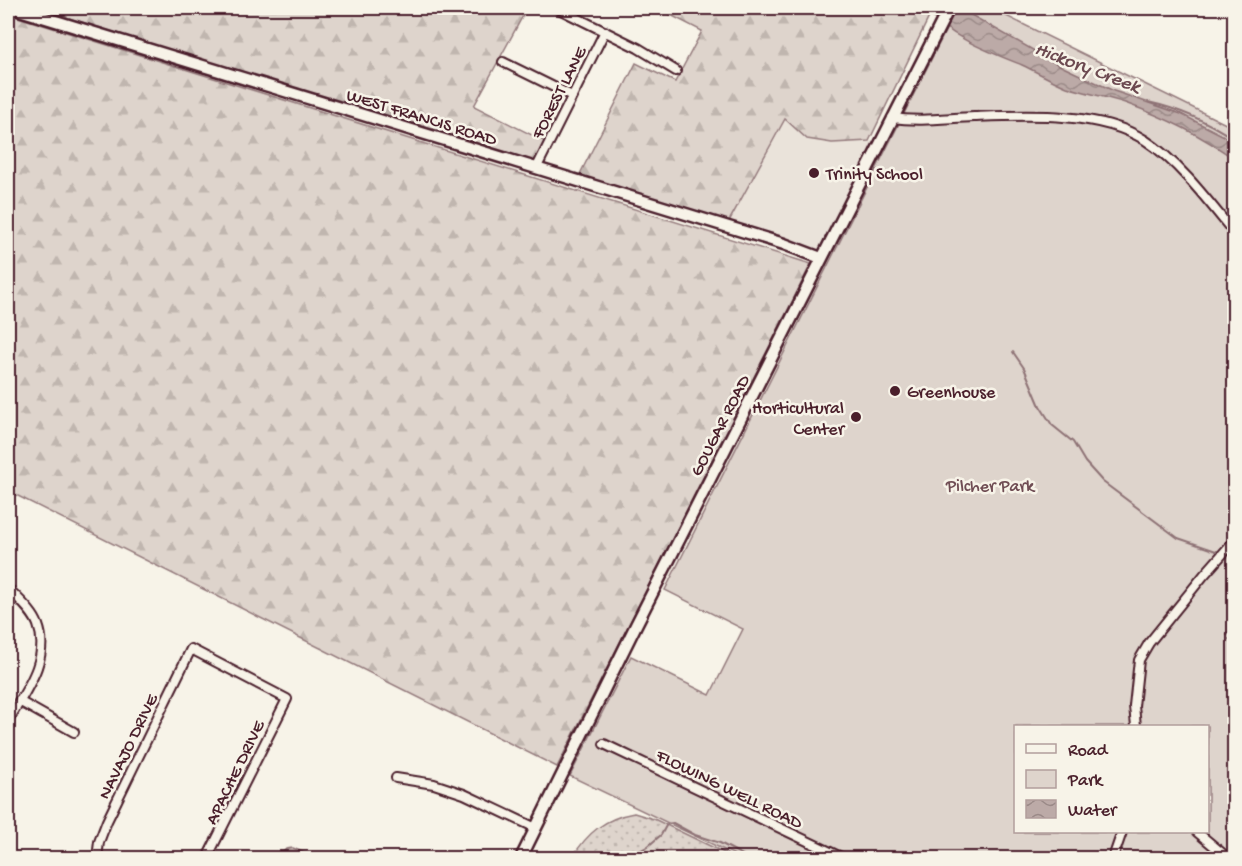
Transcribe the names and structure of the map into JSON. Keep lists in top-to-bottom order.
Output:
{
  "streets": {
    "street": [
      "FOREST LANE",
      "WEST FRANCIS ROAD",
      "GOUGAR ROAD",
      "NAVAJO DRIVE",
      "APACHE DRIVE",
      "FLOWING WELL ROAD"
    ]
  },
  "crossings": [
    ["FOREST LANE", "WEST FRANCIS ROAD"],
    ["WEST FRANCIS ROAD", "GOUGAR ROAD"],
    ["NAVAJO DRIVE", "APACHE DRIVE"]
  ],
  "water": ["Hickory Creek"],
  "parks": ["Pilcher Park"],
  "places": ["Trinity School", "Greenhouse", "Horticultural Center"],
  "legend": ["Road", "Park", "Water"]
}
